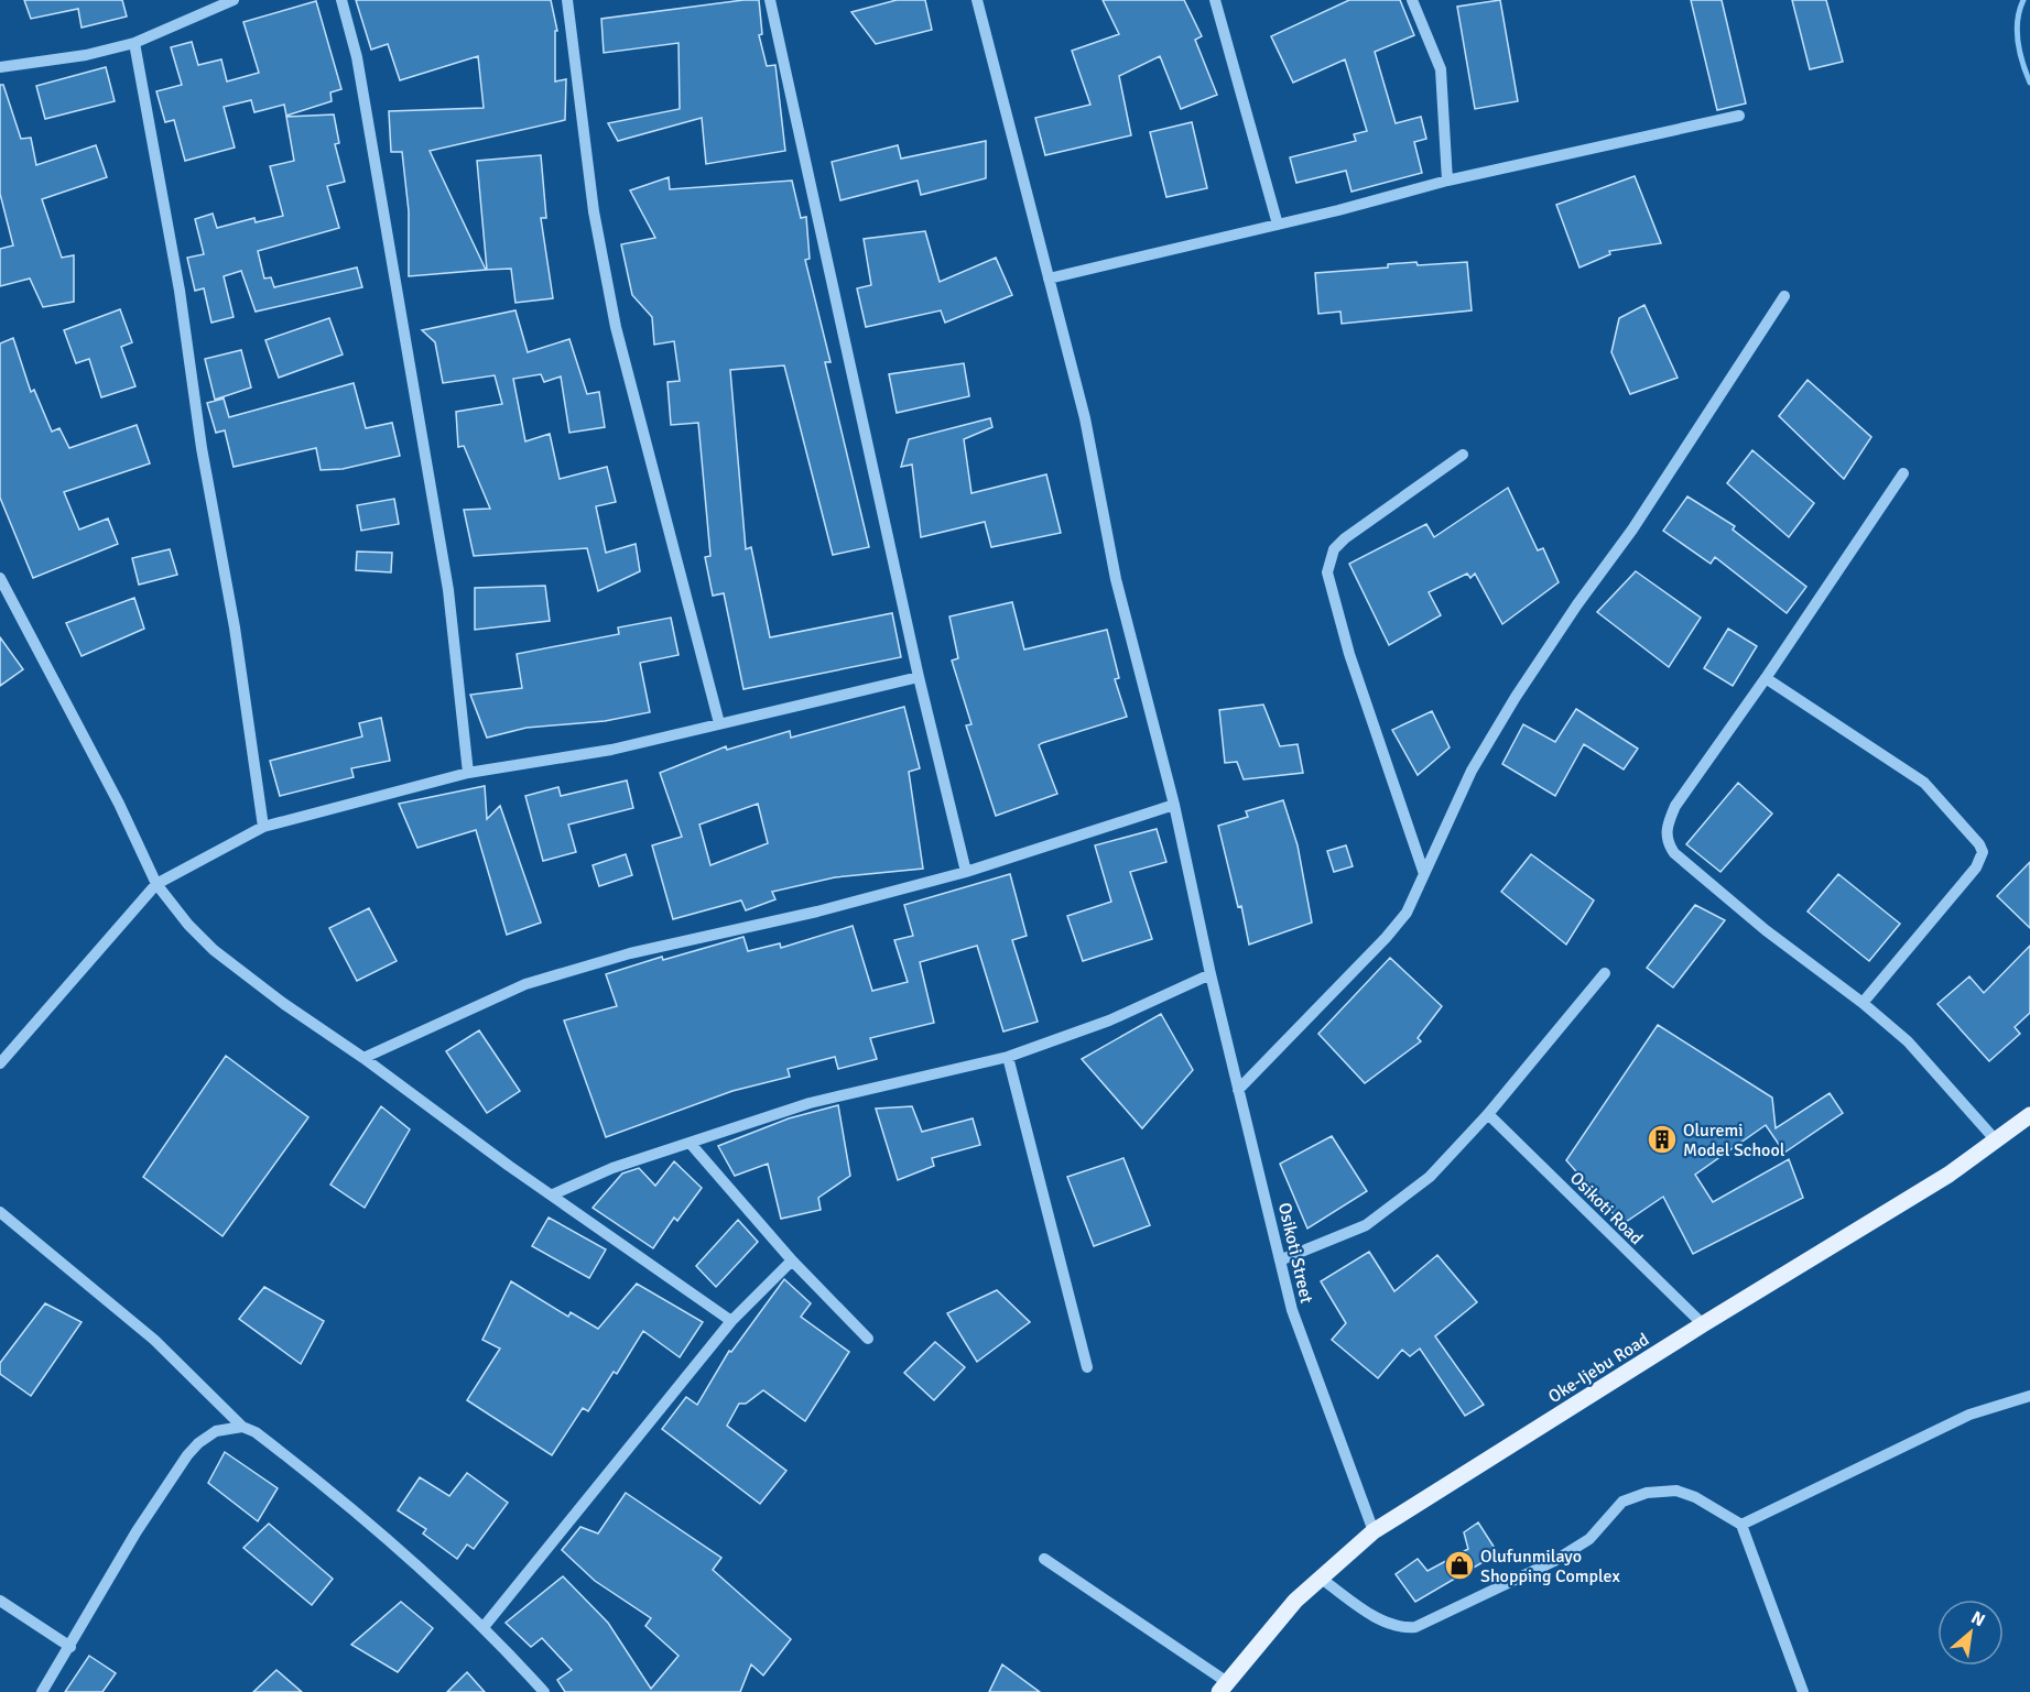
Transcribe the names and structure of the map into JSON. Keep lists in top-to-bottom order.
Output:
{
  "streets": {
    "main road": ["Oke-Ijebu Road"],
    "street": ["Osikoti Road", "Osikoti Street"]
  },
  "crossings": [
    ["Osikoti Road", "Oke-Ijebu Road"],
    ["Osikoti Street", "Oke-Ijebu Road"]
  ],
  "places": {
    "building": ["Oluremi Model School"],
    "shop": ["Olufunmilayo Shopping Complex"]
  },
  "north": "top right"
}
